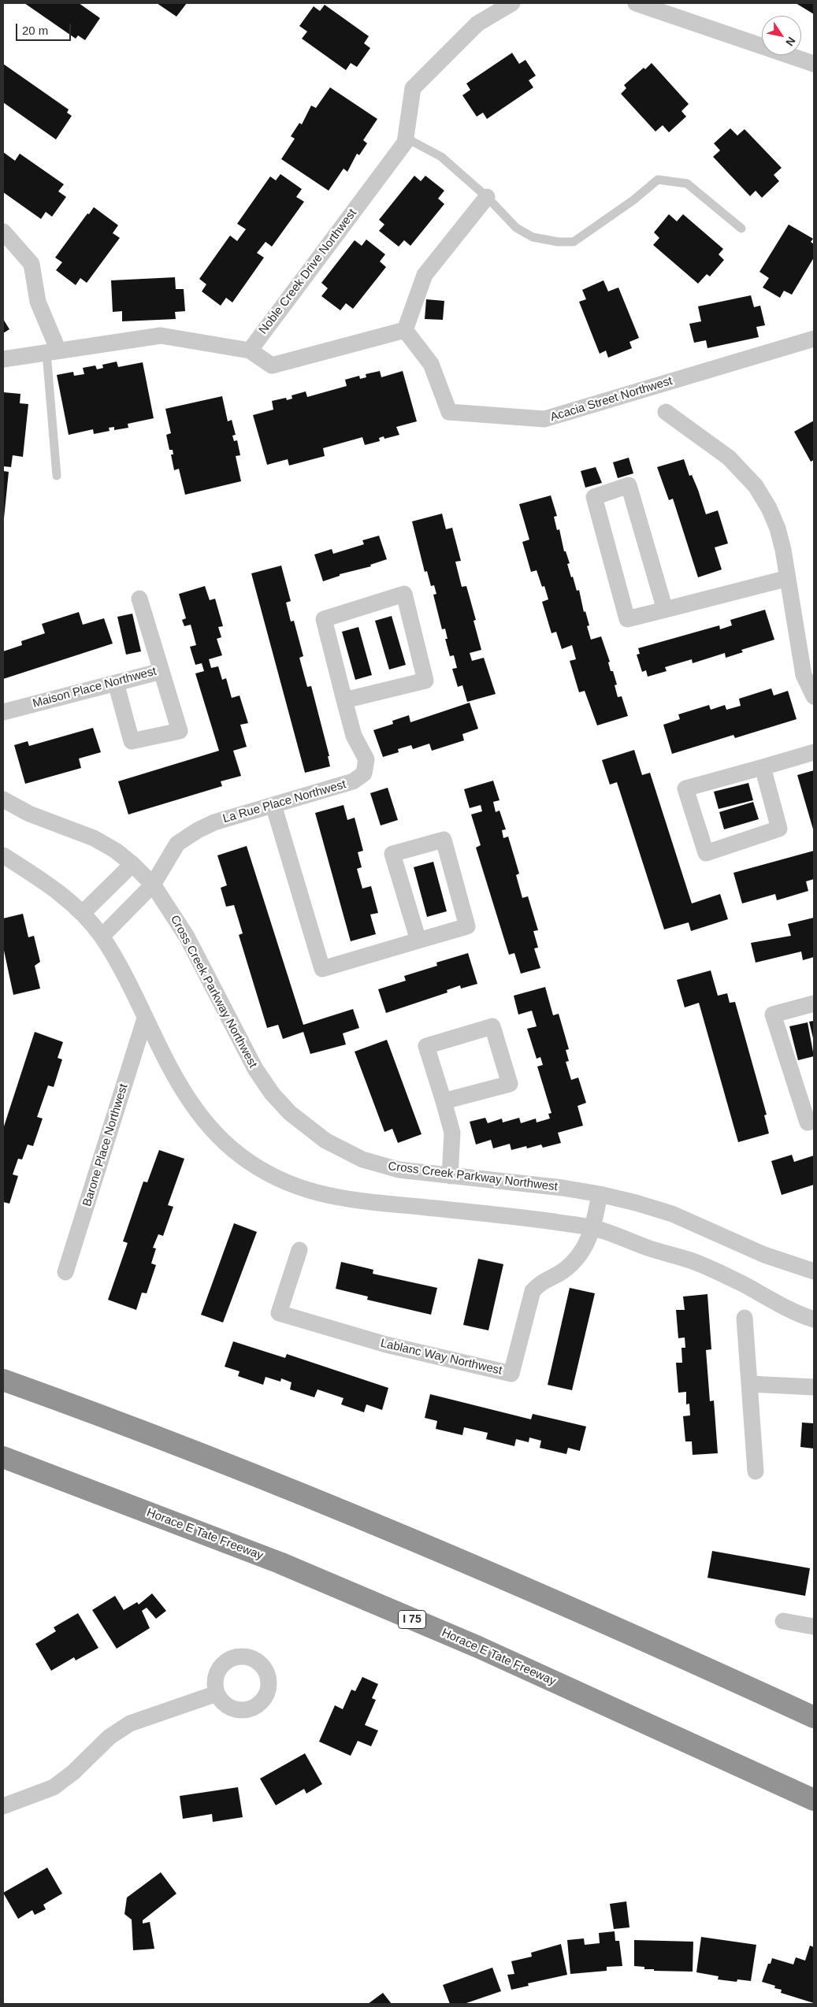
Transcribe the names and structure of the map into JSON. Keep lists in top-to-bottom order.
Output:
{
  "streets": {
    "highway": ["Horace E Tate Freeway", "I 75"],
    "street": [
      "Noble Creek Drive Northwest",
      "Acacia Street Northwest",
      "Maison Place Northwest",
      "La Rue Place Northwest",
      "Cross Creek Parkway Northwest",
      "Barone Place Northwest",
      "Lablanc Way Northwest"
    ]
  },
  "crossings": [
    ["La Rue Place Northwest", "Cross Creek Parkway Northwest"],
    ["Cross Creek Parkway Northwest", "Lablanc Way Northwest"]
  ],
  "scale_bar": "20 m",
  "north": "bottom right"
}
